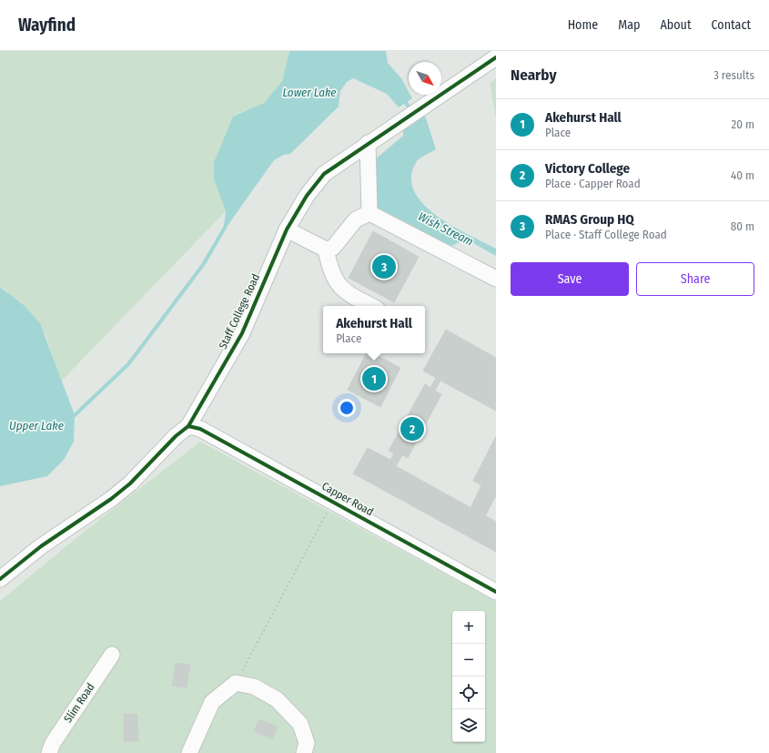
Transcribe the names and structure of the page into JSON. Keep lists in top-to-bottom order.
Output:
{
  "streets": {
    "street": ["Staff College Road", "Capper Road", "Slim Road"]
  },
  "crossings": [
    ["Staff College Road", "Capper Road"]
  ],
  "water": ["Lower Lake", "Wish Stream", "Upper Lake"],
  "north": "bottom right",
  "page": {
    "header": "Wayfind",
    "nav": [
      "Home",
      "Map",
      "About",
      "Contact"
    ],
    "heading": ["Nearby", "3 results"],
    "list": [
      {
        "mark": "1",
        "name": "Akehurst Hall",
        "note": "Place",
        "value": "20 m"
      },
      {
        "mark": "2",
        "name": "Victory College",
        "note": "Place · Capper Road",
        "value": "40 m"
      },
      {
        "mark": "3",
        "name": "RMAS Group HQ",
        "note": "Place · Staff College Road",
        "value": "80 m"
      }
    ],
    "buttons": ["Save", "Share"],
    "pins": ["3", "1", "2"],
    "popup": ["Akehurst Hall", "Place"],
    "map_buttons": ["+", "−"]
  }
}
